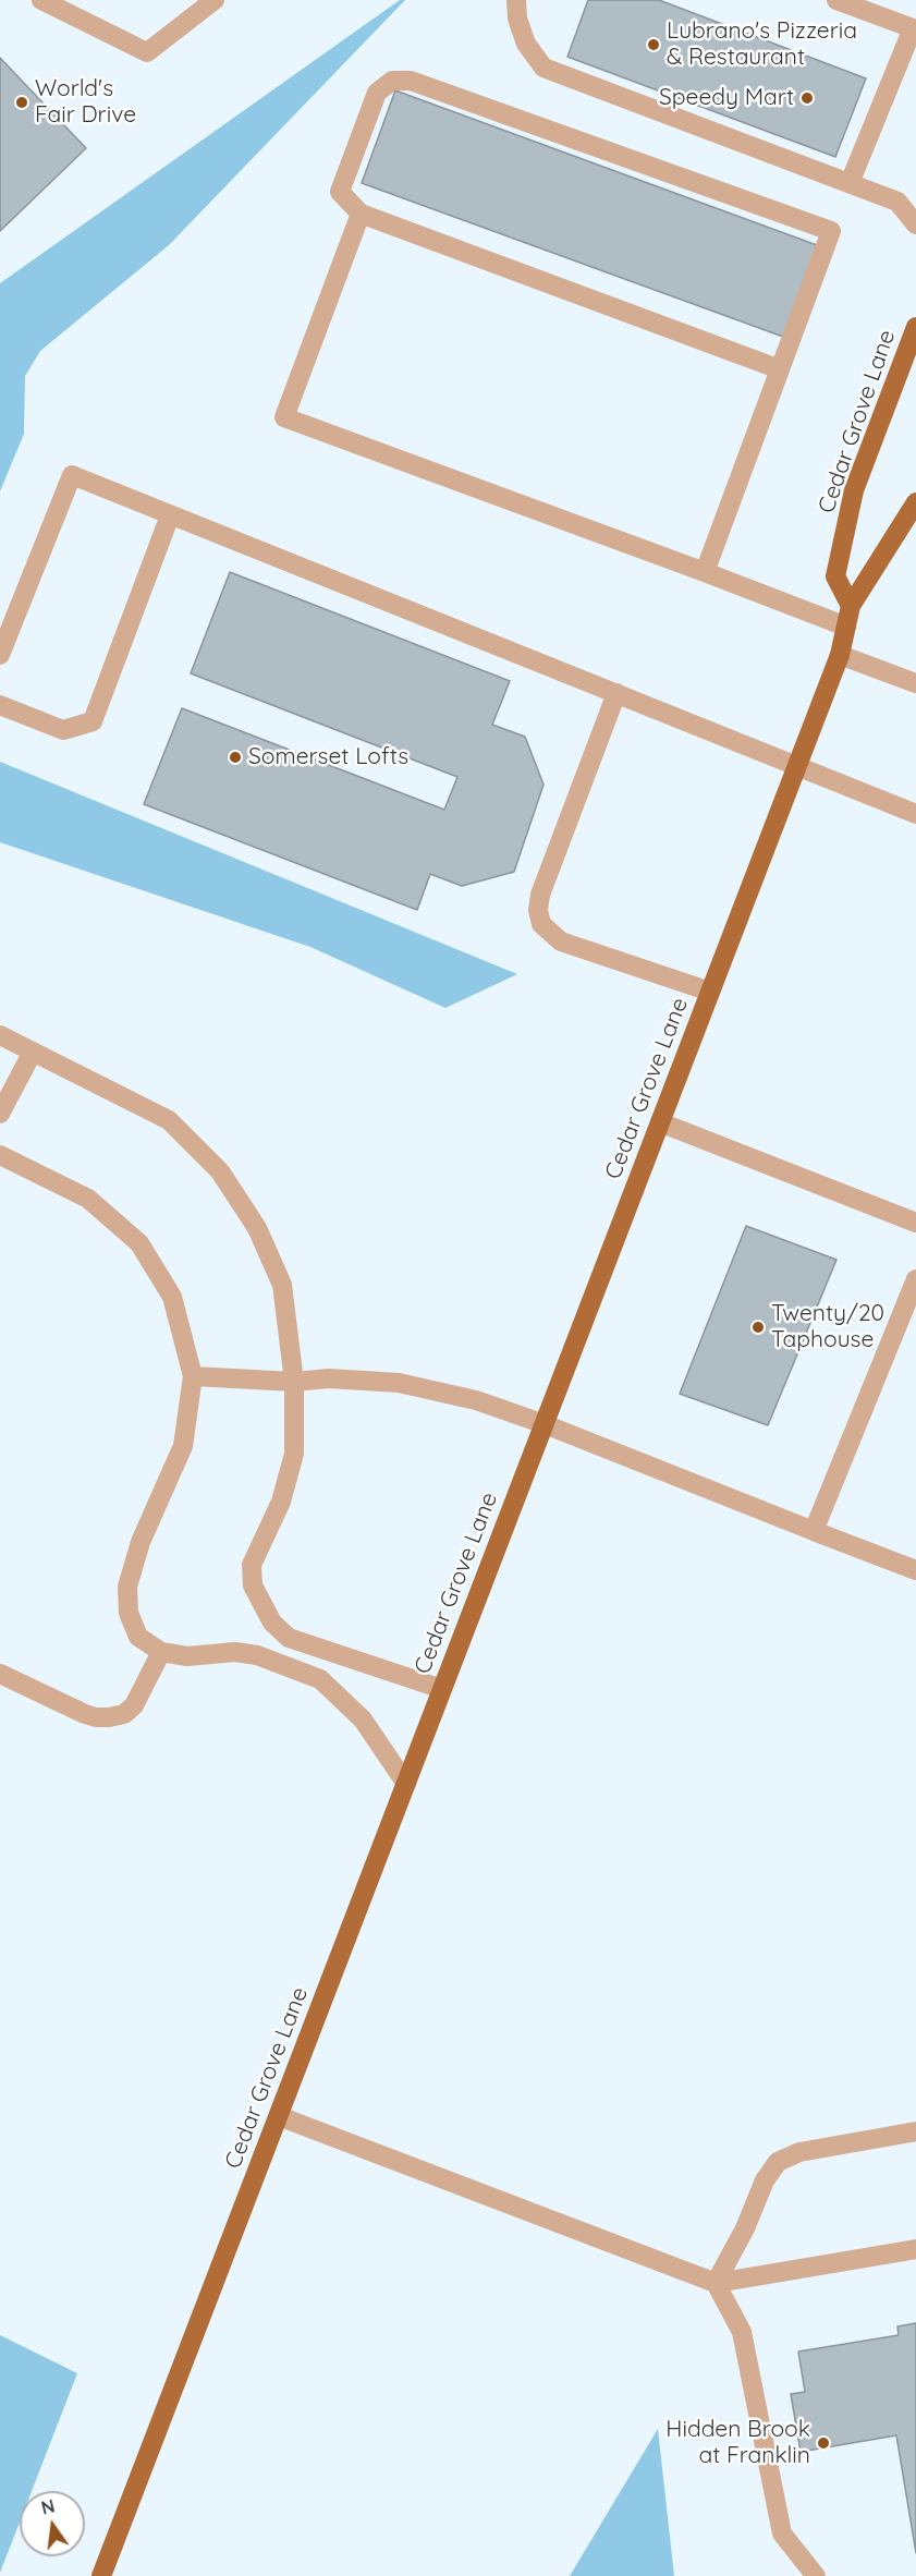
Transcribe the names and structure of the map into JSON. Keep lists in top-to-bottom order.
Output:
{
  "streets": {
    "main road": ["Cedar Grove Lane"]
  },
  "places": [
    "Lubrano's Pizzeria & Restaurant",
    "Speedy Mart",
    "World's Fair Drive",
    "Somerset Lofts",
    "Twenty/20 Taphouse",
    "Hidden Brook at Franklin"
  ],
  "north": "top"
}
